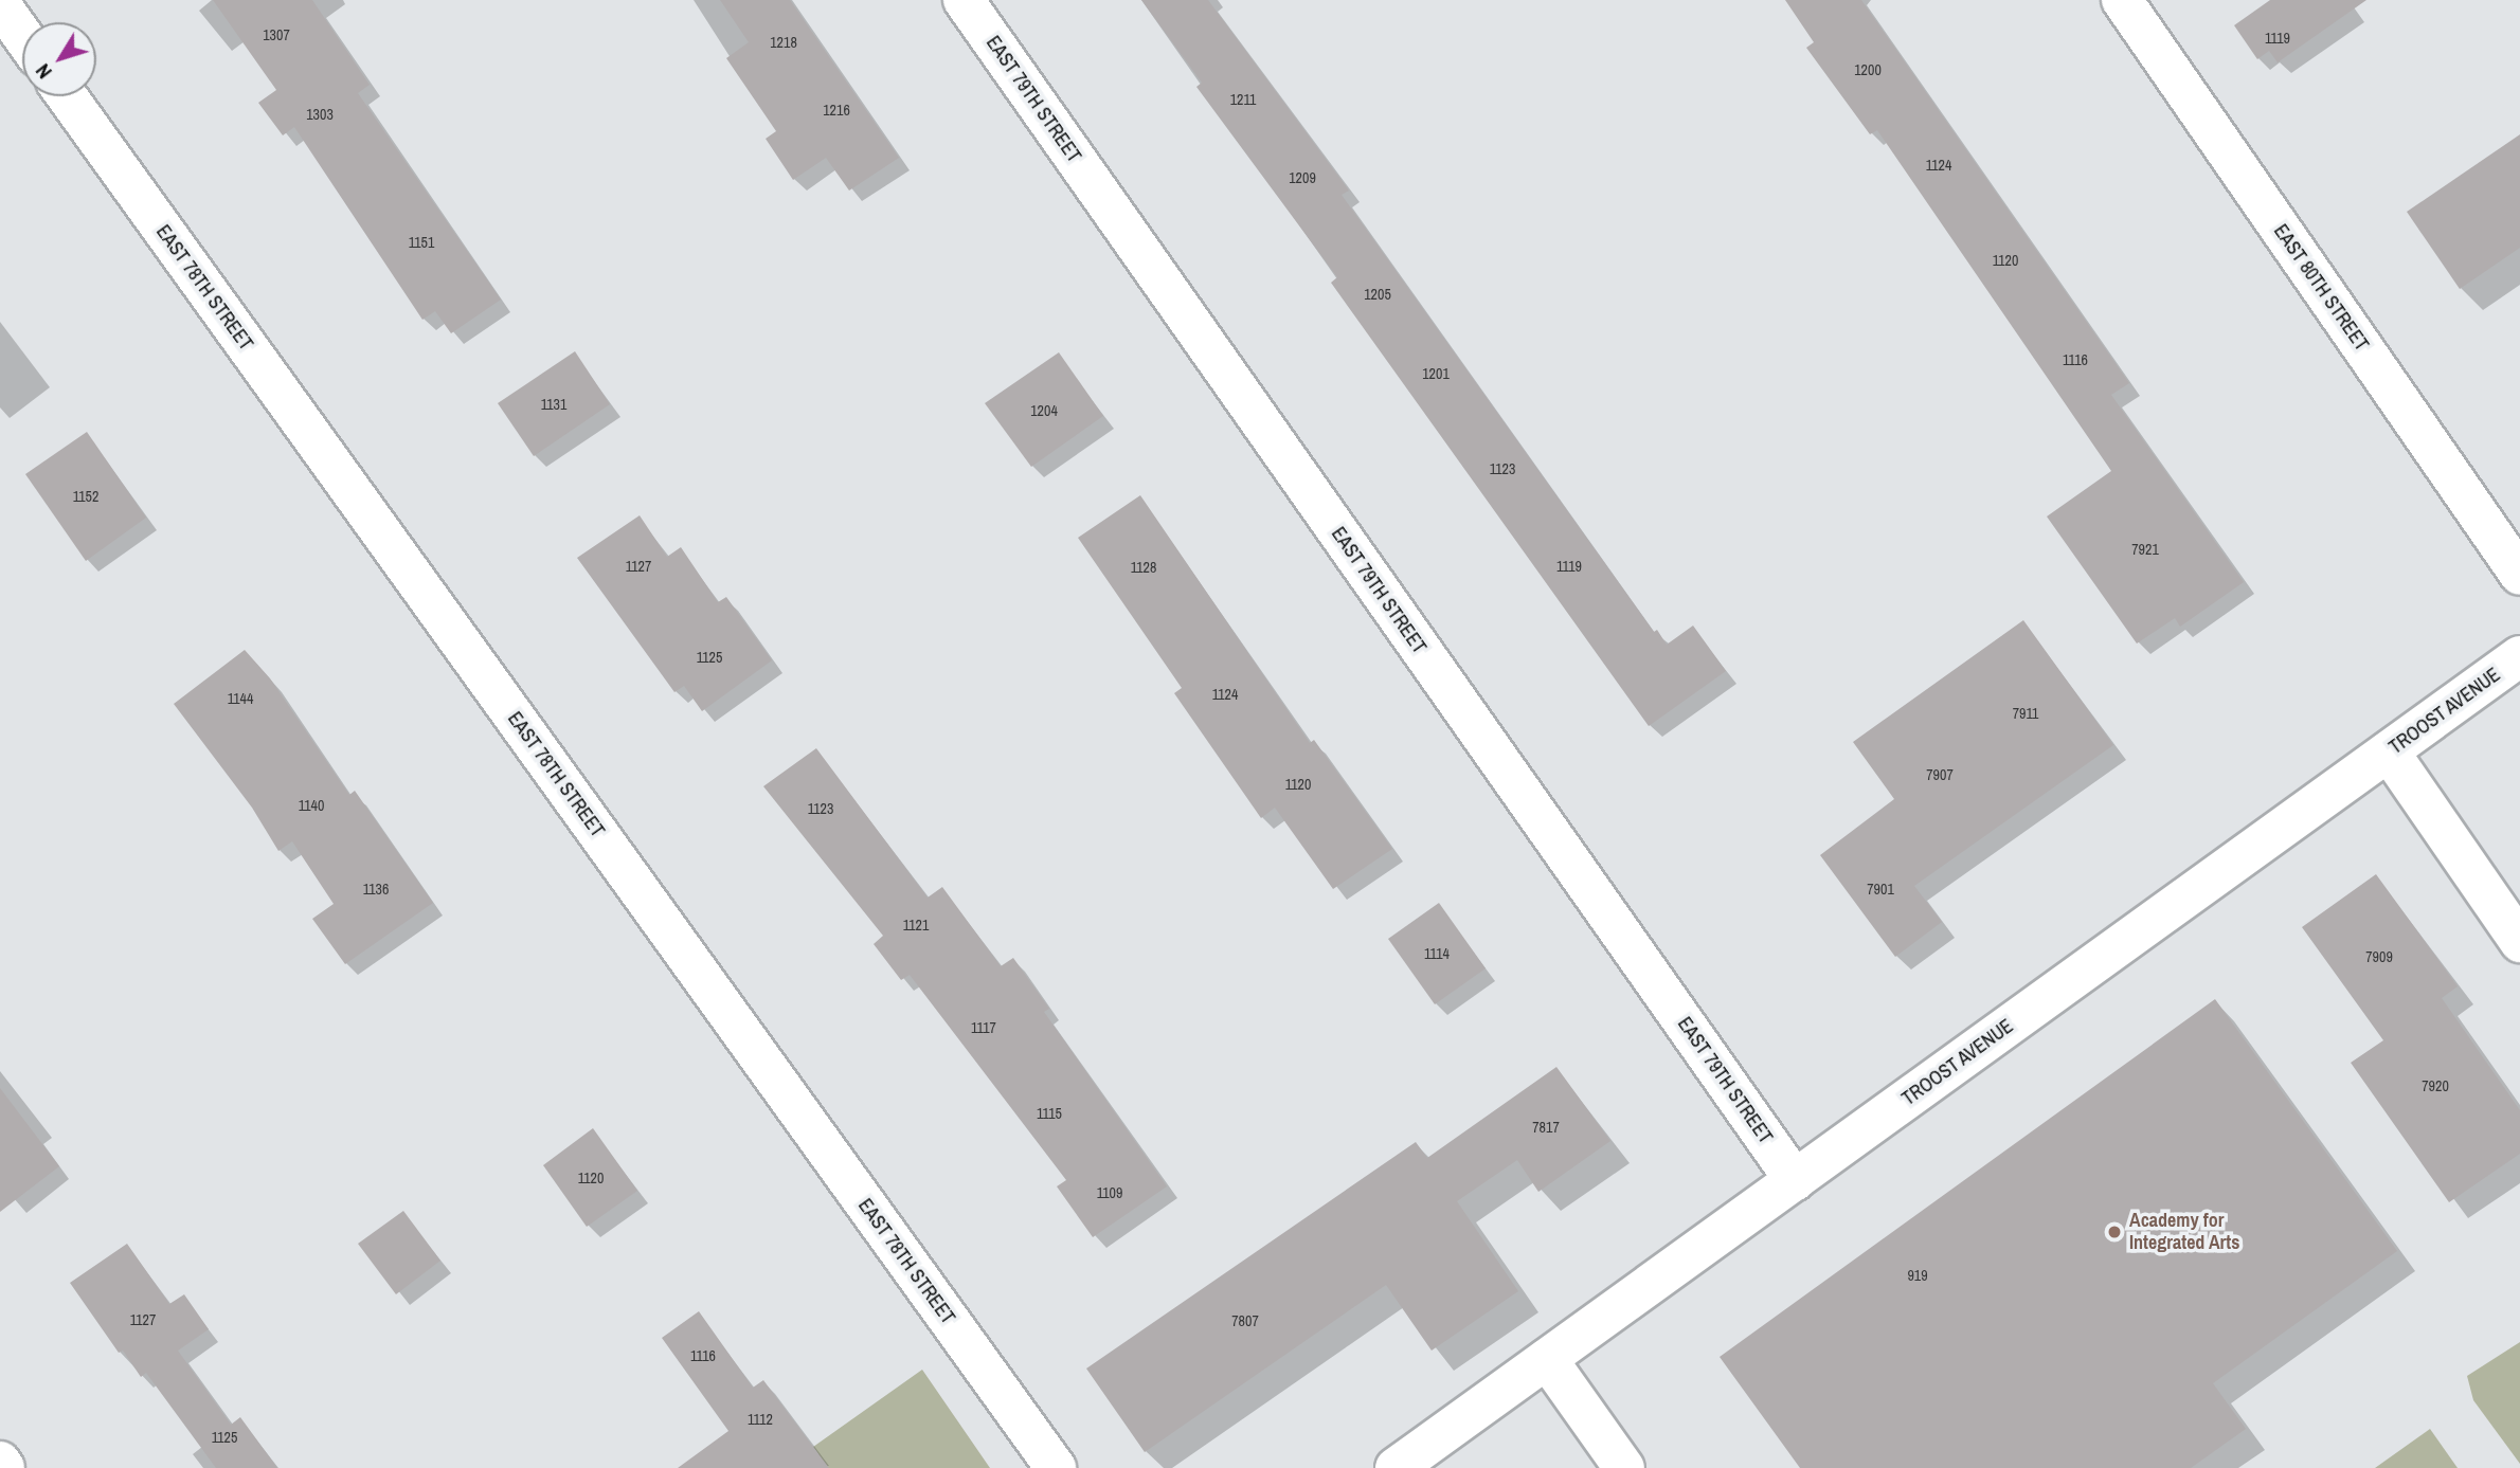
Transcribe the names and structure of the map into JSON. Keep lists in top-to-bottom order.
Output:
{
  "streets": {
    "street": [
      "EAST 79TH STREET",
      "EAST 78TH STREET",
      "EAST 80TH STREET",
      "TROOST AVENUE"
    ]
  },
  "crossings": [
    ["EAST 79TH STREET", "TROOST AVENUE"]
  ],
  "places": ["Academy for Integrated Arts"],
  "house_numbers": [
    "1307",
    "1119",
    "1218",
    "1200",
    "1211",
    "1216",
    "1303",
    "1124",
    "1209",
    "1151",
    "1120",
    "1205",
    "1116",
    "1201",
    "1131",
    "1204",
    "1123",
    "1152",
    "7921",
    "1127",
    "1119",
    "1128",
    "1125",
    "1124",
    "1144",
    "7911",
    "7907",
    "1120",
    "1140",
    "1123",
    "1136",
    "7901",
    "1121",
    "1114",
    "7909",
    "1117",
    "7920",
    "1115",
    "7817",
    "1120",
    "1109",
    "919",
    "1127",
    "7807",
    "1116",
    "1112",
    "1125"
  ],
  "north": "bottom left"
}
